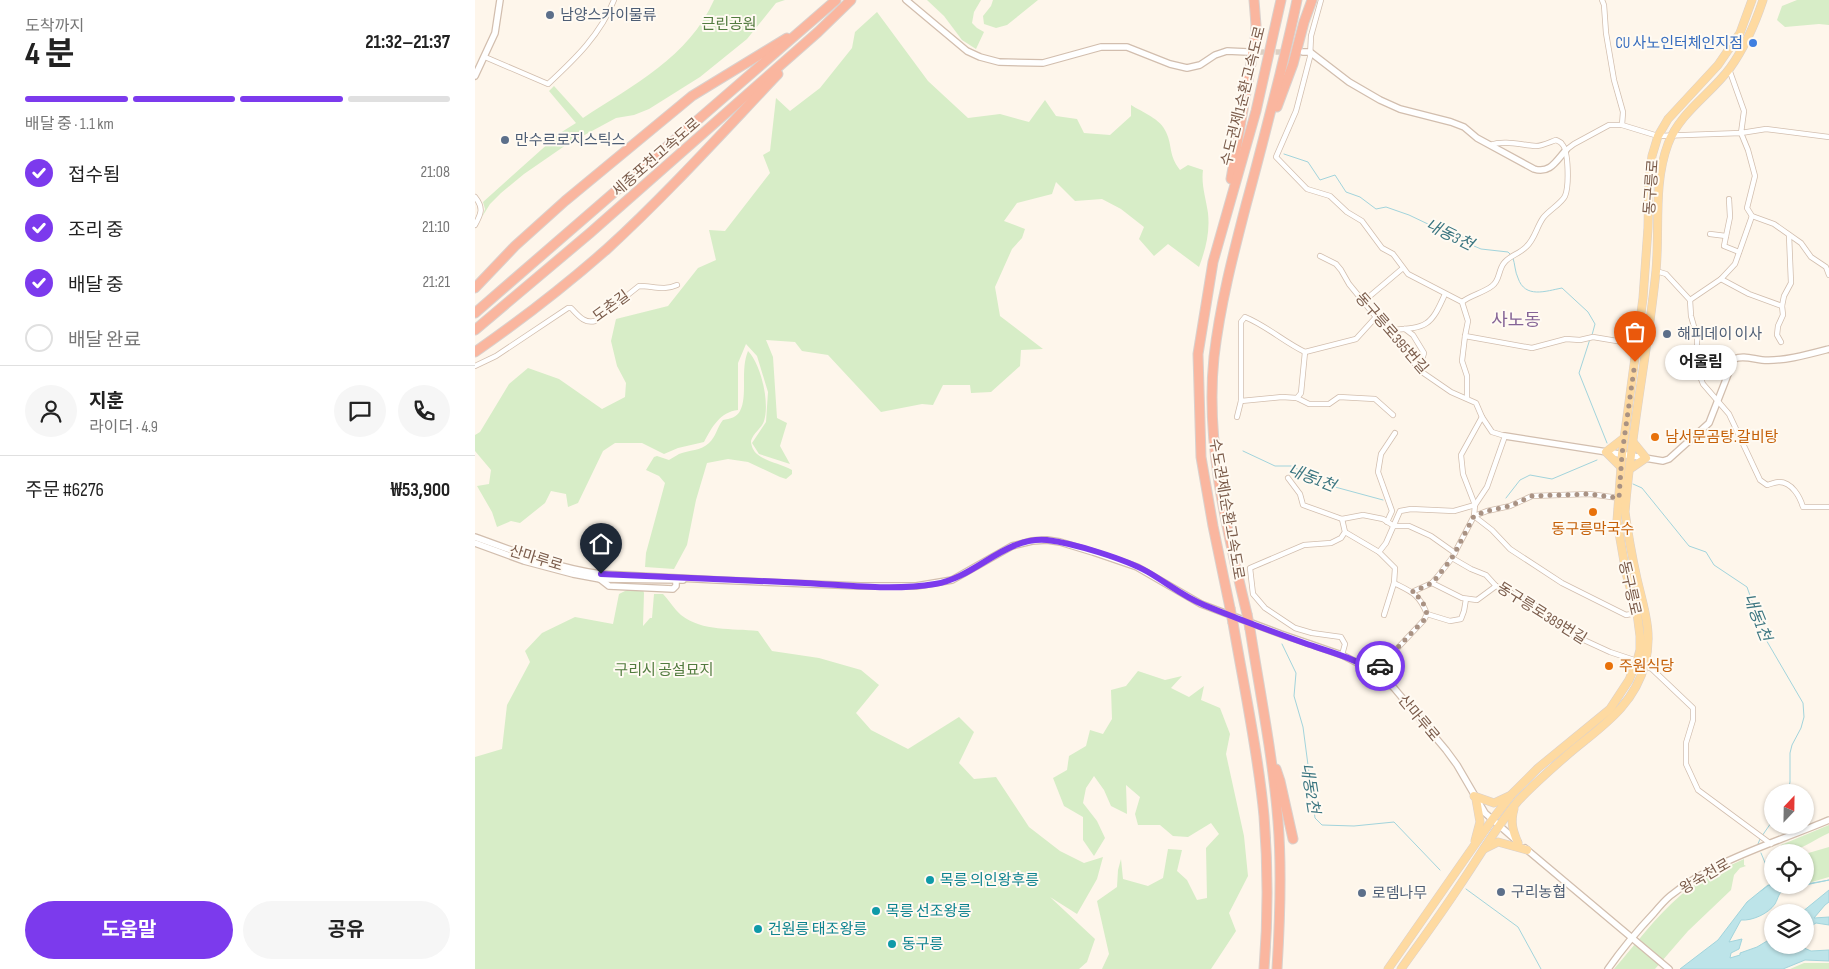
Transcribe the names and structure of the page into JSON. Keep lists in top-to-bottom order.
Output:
{
  "streets": {
    "highway": ["수도권제1순환고속도로", "세종포천고속도로"],
    "main road": ["동구릉로"],
    "street": [
      "도촌길",
      "동구릉로395번길",
      "산마루로",
      "동구릉로389번길",
      "왕숙천로"
    ]
  },
  "crossings": [
    ["동구릉로", "산마루로"],
    ["동구릉로", "동구릉로389번길"],
    ["산마루로", "왕숙천로"],
    ["동구릉로389번길", "왕숙천로"]
  ],
  "districts": ["사노동"],
  "water": ["내동3천", "내동1천", "내동2천"],
  "parks": ["근린공원", "구리시 공설묘지"],
  "places": [
    "남양스카이물류",
    "CU 사노인터체인지점",
    "만수르로지스틱스",
    "해피데이 이사",
    "어울림",
    "남서문곰탕.갈비탕",
    "동구릉막국수",
    "주원식당",
    "목릉 의인왕후릉",
    "구리농협",
    "로뎀나무",
    "목릉 선조왕릉",
    "건원릉 태조왕릉",
    "동구릉"
  ],
  "north": "top",
  "page": {
    "heading": ["4 분", "도착까지", "21:32–21:37"],
    "panel": [
      "지훈",
      "라이더 · 4.9",
      "주문 #6276",
      "₩53,900"
    ],
    "bar": "배달 중 · 1.1 km",
    "list": [
      ["접수됨", "21:08"],
      ["조리 중", "21:10"],
      ["배달 중", "21:21"],
      "배달 완료"
    ],
    "bubble": "어울림",
    "buttons": ["도움말", "공유"]
  }
}
